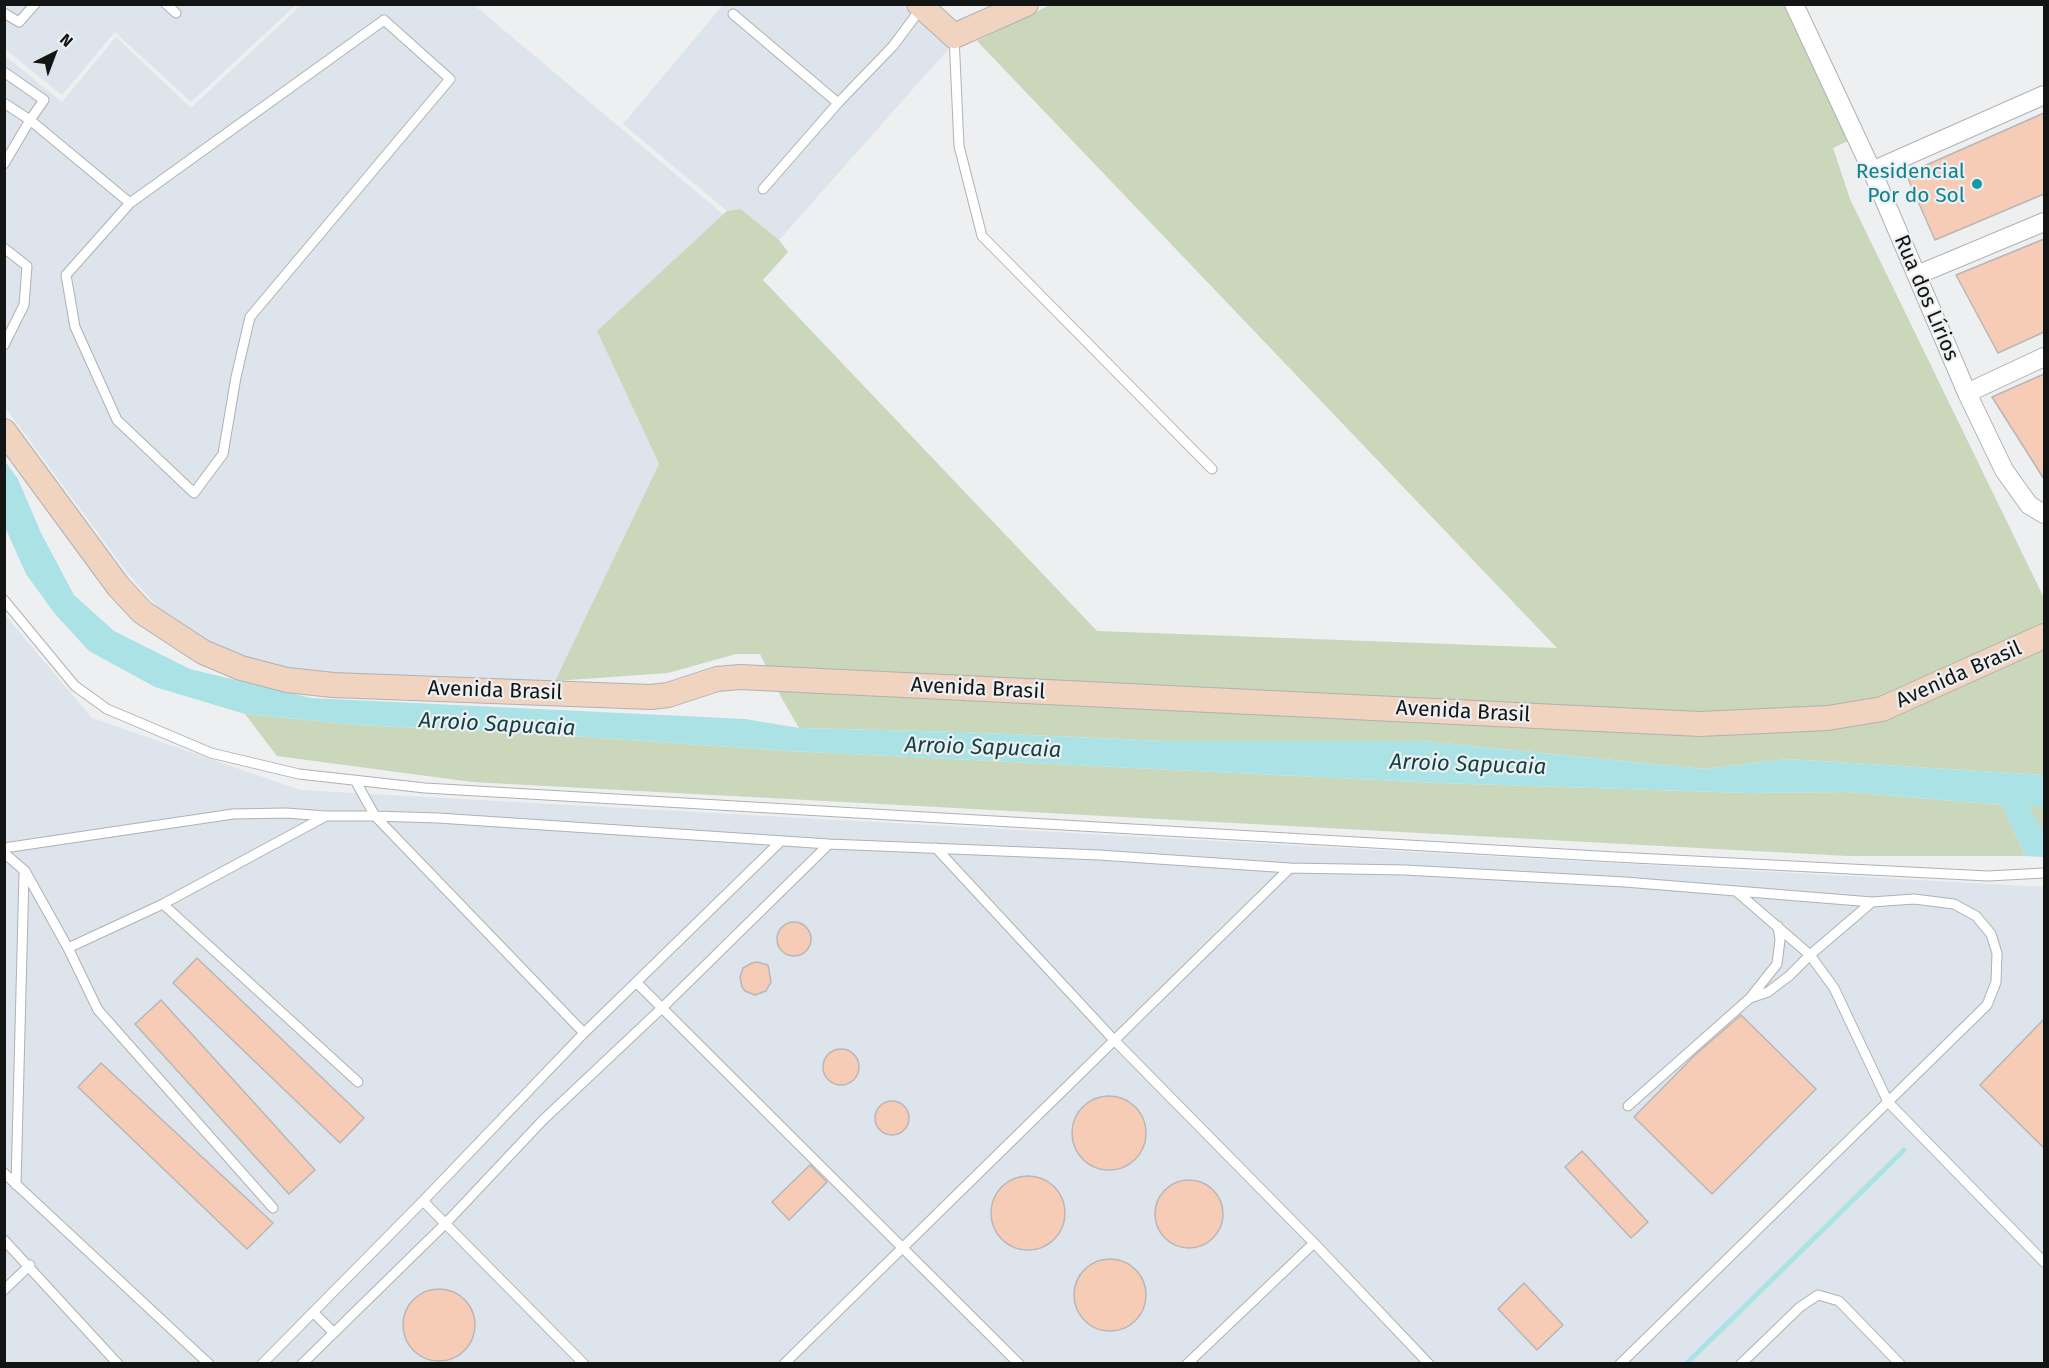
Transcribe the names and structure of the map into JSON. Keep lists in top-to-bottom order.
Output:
{
  "streets": {
    "main road": ["Avenida Brasil"],
    "street": ["Rua dos Lírios"]
  },
  "water": ["Arroio Sapucaia"],
  "places": ["Residencial Por do Sol"],
  "north": "top right"
}
